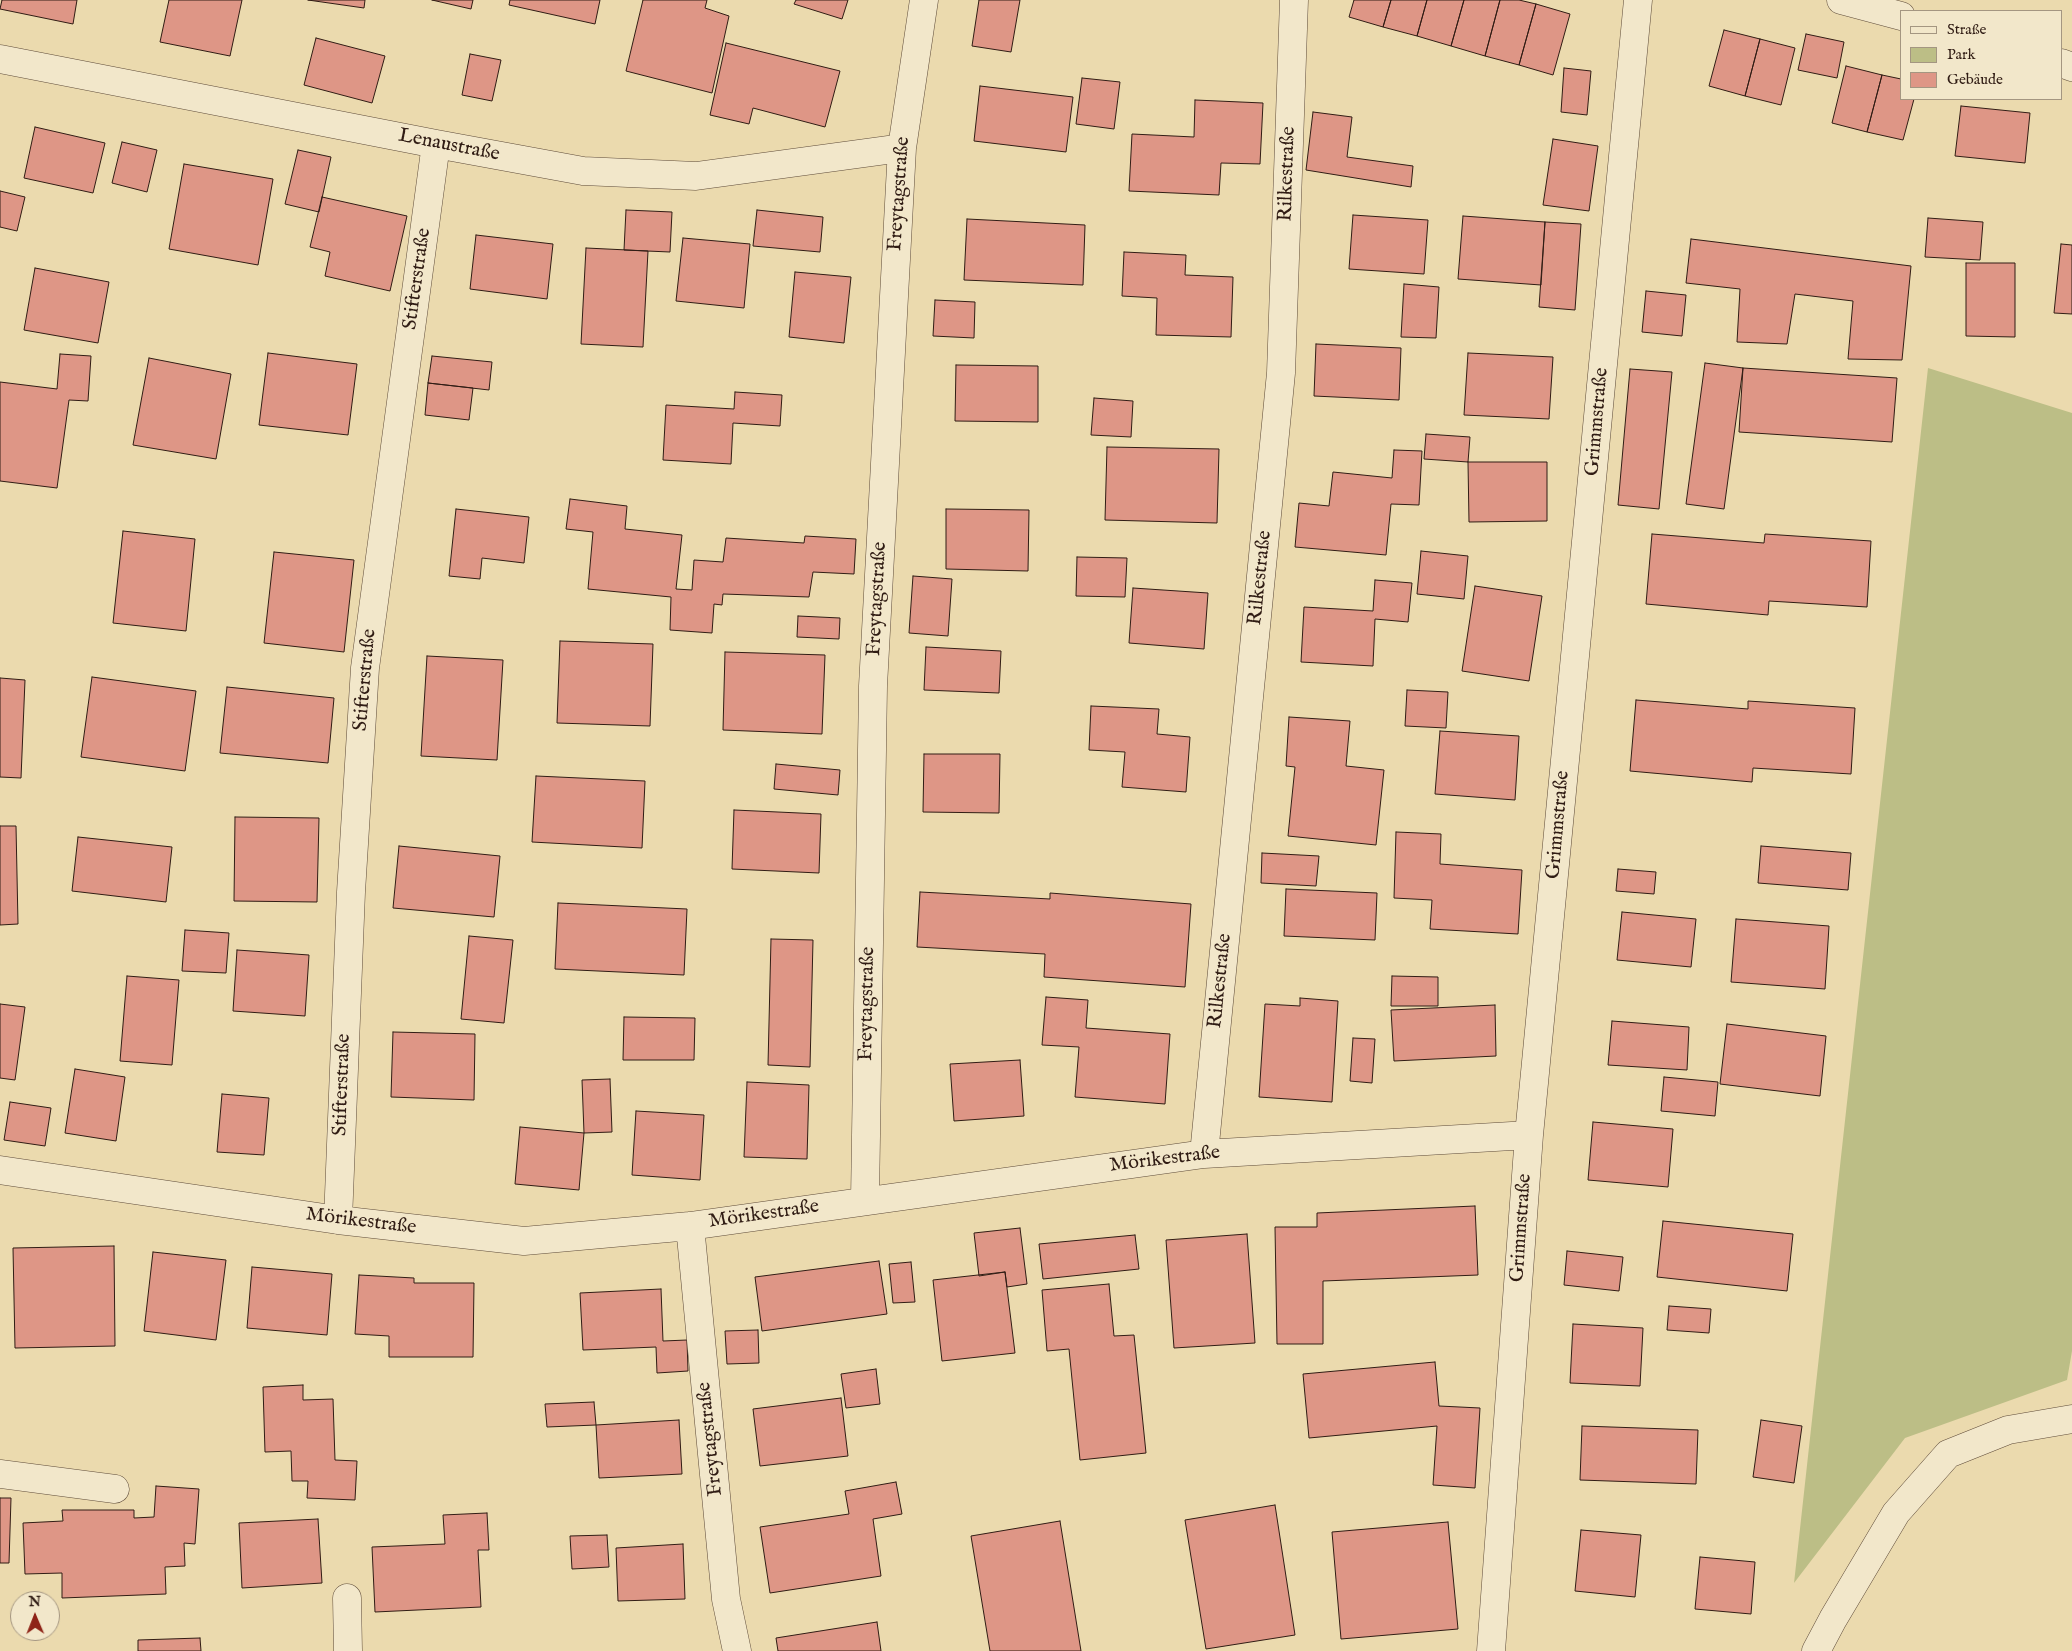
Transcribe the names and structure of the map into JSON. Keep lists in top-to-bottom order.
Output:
{
  "streets": {
    "street": [
      "Lenaustraße",
      "Rilkestraße",
      "Freytagstraße",
      "Stifterstraße",
      "Grimmstraße",
      "Mörikestraße"
    ]
  },
  "crossings": [
    ["Lenaustraße", "Freytagstraße"],
    ["Lenaustraße", "Stifterstraße"],
    ["Rilkestraße", "Mörikestraße"],
    ["Freytagstraße", "Mörikestraße"],
    ["Stifterstraße", "Mörikestraße"],
    ["Grimmstraße", "Mörikestraße"]
  ],
  "legend": ["Straße", "Park", "Gebäude"],
  "north": "top"
}
